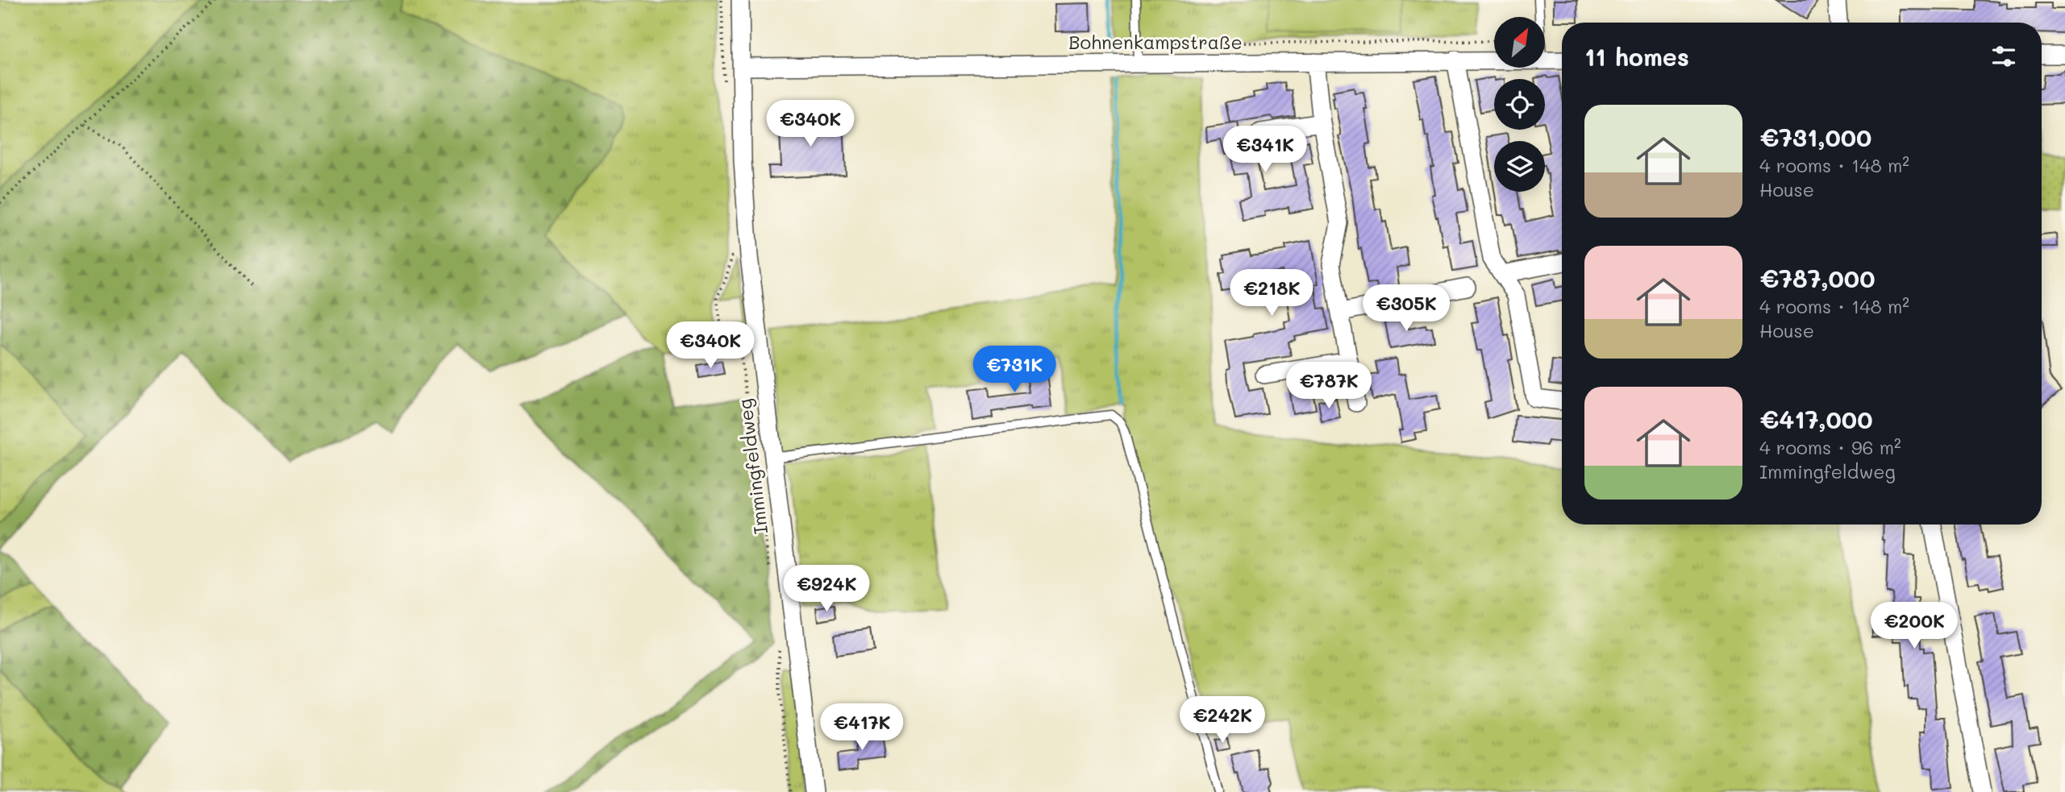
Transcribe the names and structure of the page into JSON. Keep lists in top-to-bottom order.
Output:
{
  "streets": {
    "street": ["Bohnenkampstraße", "Immingfeldweg"]
  },
  "crossings": [
    ["Bohnenkampstraße", "Immingfeldweg"]
  ],
  "north": "top right",
  "page": {
    "heading": "11 homes",
    "list": [
      {
        "name": "€731,000",
        "note": "4 rooms · 148 m² · House"
      },
      {
        "name": "€787,000",
        "note": "4 rooms · 148 m² · House"
      },
      {
        "name": "€417,000",
        "note": "4 rooms · 96 m² · Immingfeldweg"
      }
    ],
    "price": [
      "€340K",
      "€341K",
      "€218K",
      "€305K",
      "€340K",
      "€731K",
      "€787K",
      "€924K",
      "€200K",
      "€242K",
      "€417K"
    ]
  }
}
